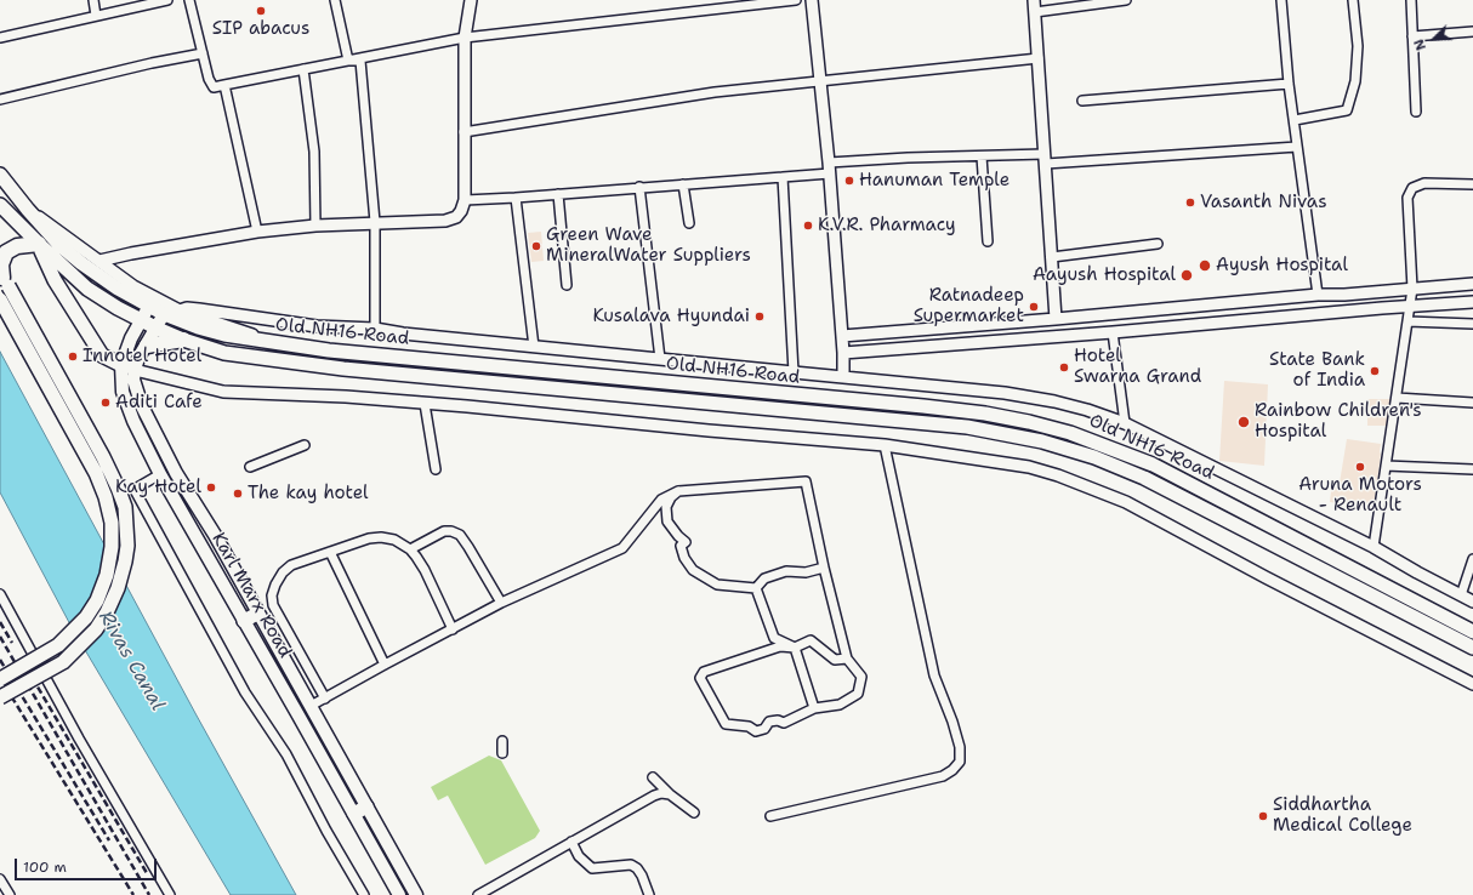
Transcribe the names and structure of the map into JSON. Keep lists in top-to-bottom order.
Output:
{
  "streets": {
    "main road": ["Old NH16 Road", "Karl Marx Road"]
  },
  "crossings": [
    ["Old NH16 Road", "Karl Marx Road"]
  ],
  "water": ["Rivas Canal"],
  "places": [
    "SIP abacus",
    "Hanuman Temple",
    "Vasanth Nivas",
    "K.V.R. Pharmacy",
    "Green Wave MineralWater Suppliers",
    "Ayush Hospital",
    "Aayush Hospital",
    "Ratnadeep Supermarket",
    "Kusalava Hyundai",
    "Innotel Hotel",
    "Hotel Swarna Grand",
    "State Bank of India",
    "Aditi Cafe",
    "Rainbow Children's Hospital",
    "Aruna Motors - Renault",
    "Kay Hotel",
    "The kay hotel",
    "Siddhartha Medical College"
  ],
  "scale_bar": "100 m",
  "north": "bottom left"
}
